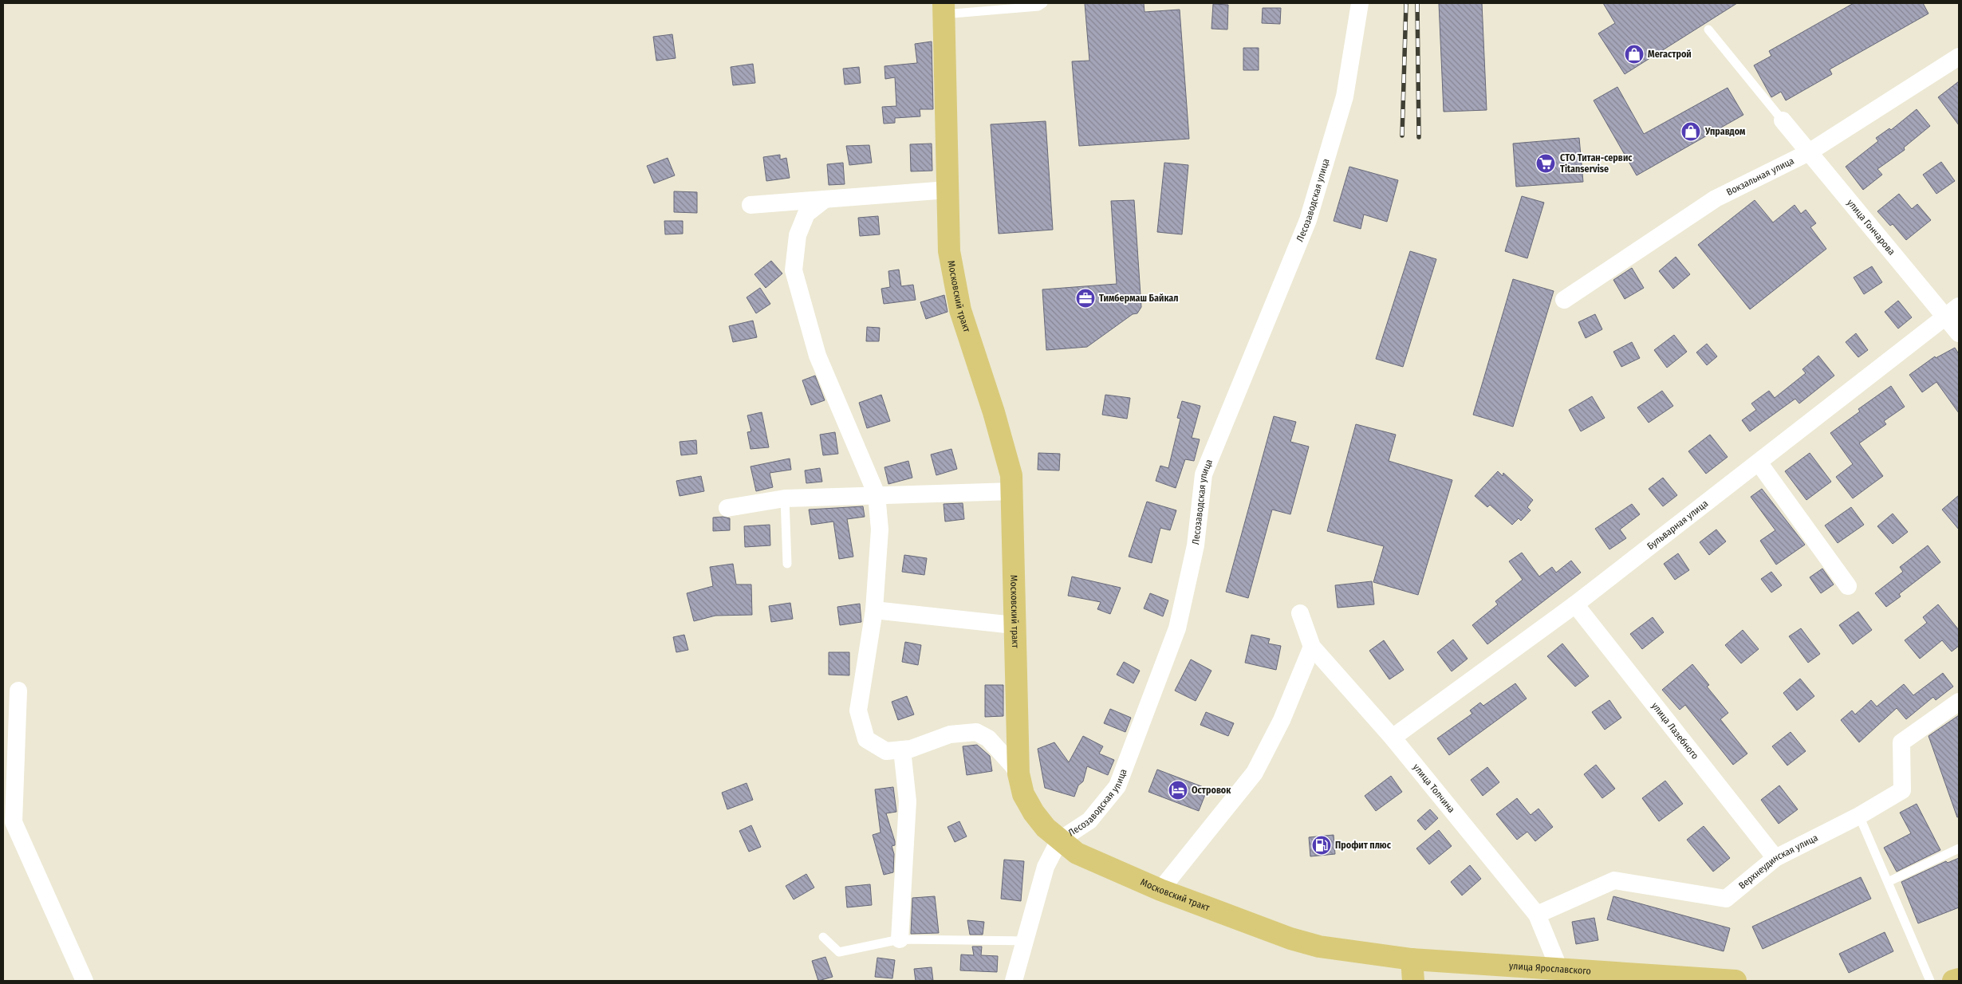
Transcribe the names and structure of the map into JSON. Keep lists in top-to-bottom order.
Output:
{
  "streets": {
    "main road": ["Московский тракт", "улица Ярославского"],
    "street": [
      "Вокзальная улица",
      "Лесозаводская улица",
      "улица Гончарова",
      "Бульварная улица",
      "улица Лазебного",
      "улица Толчина",
      "Верхнеудинская улица"
    ]
  },
  "crossings": [
    ["Вокзальная улица", "улица Гончарова"],
    ["Лесозаводская улица", "Московский тракт"],
    ["улица Гончарова", "Бульварная улица"],
    ["Московский тракт", "улица Ярославского"],
    ["Бульварная улица", "улица Лазебного"],
    ["Бульварная улица", "улица Толчина"],
    ["улица Лазебного", "Верхнеудинская улица"],
    ["улица Толчина", "Верхнеудинская улица"],
    ["улица Толчина", "улица Ярославского"]
  ],
  "places": {
    "shop": ["Мегастрой", "Управдом"],
    "supermarket": ["СТО Титан-сервис Titanservise"],
    "office": ["Тимбермаш Байкал"],
    "hotel": ["Островок"],
    "fuel station": ["Профит плюс"]
  }
}
